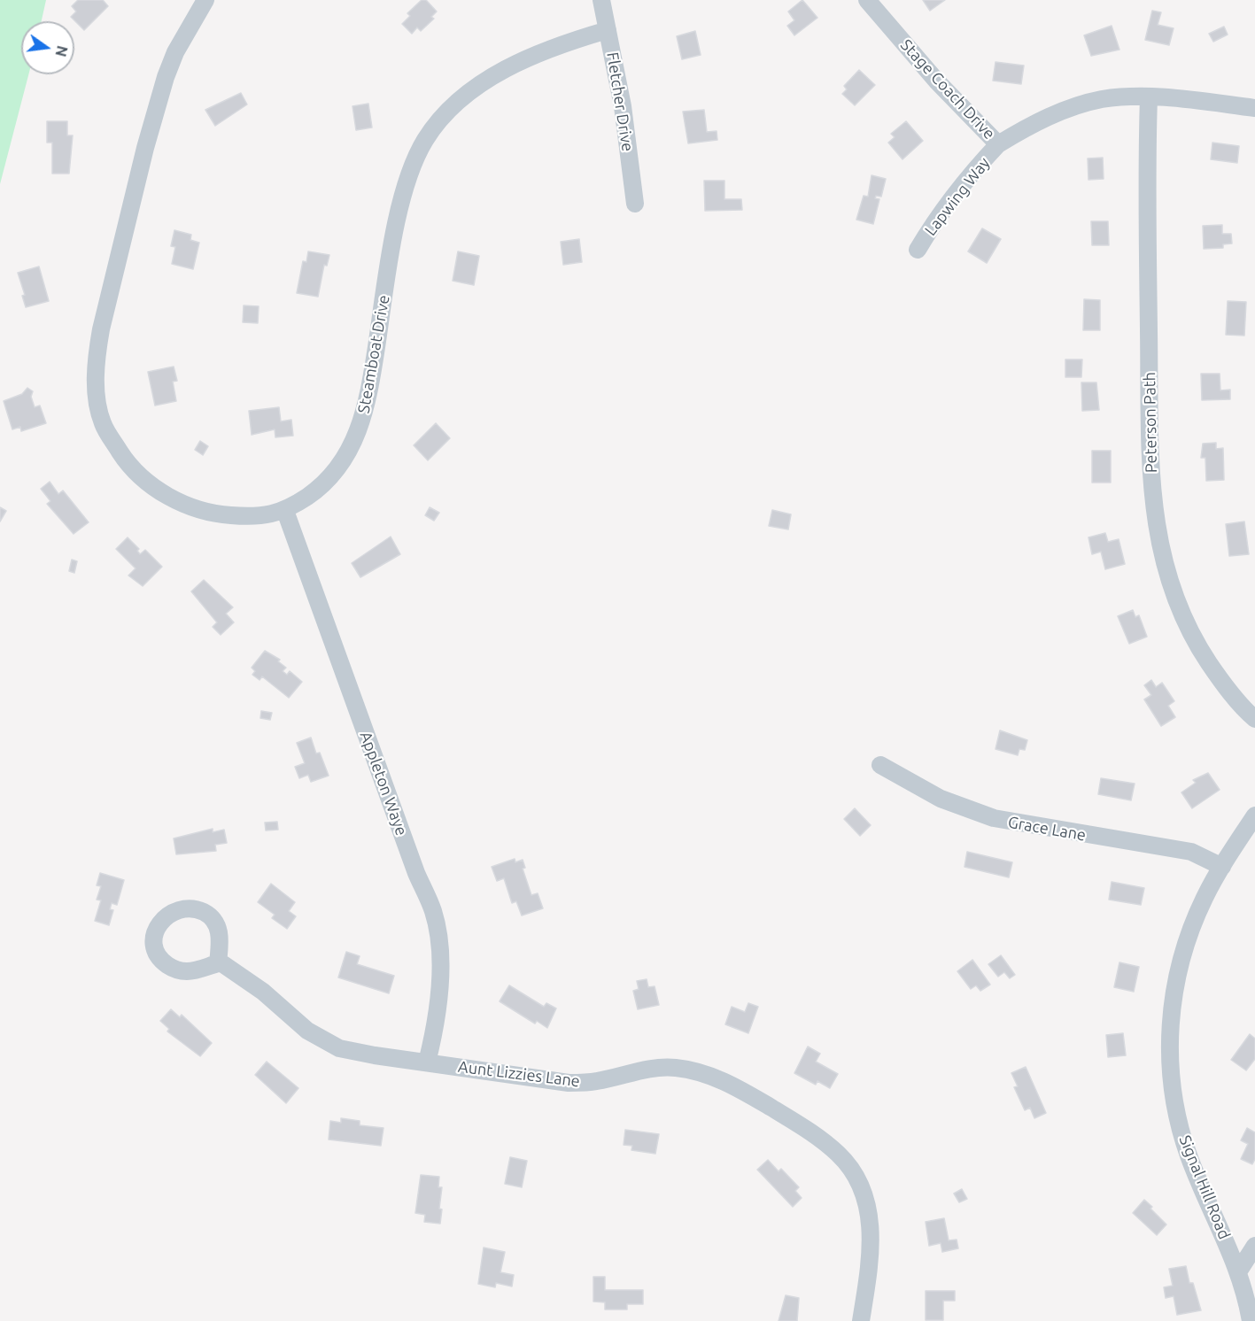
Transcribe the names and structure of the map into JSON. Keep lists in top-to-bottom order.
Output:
{
  "streets": {
    "street": [
      "Stage Coach Drive",
      "Fletcher Drive",
      "Lapwing Way",
      "Steamboat Drive",
      "Peterson Path",
      "Appleton Waye",
      "Grace Lane",
      "Aunt Lizzies Lane",
      "Signal Hill Road"
    ]
  },
  "crossings": [
    ["Stage Coach Drive", "Lapwing Way"],
    ["Stage Coach Drive", "Peterson Path"],
    ["Fletcher Drive", "Steamboat Drive"],
    ["Steamboat Drive", "Appleton Waye"],
    ["Appleton Waye", "Aunt Lizzies Lane"],
    ["Grace Lane", "Signal Hill Road"]
  ],
  "north": "right"
}
